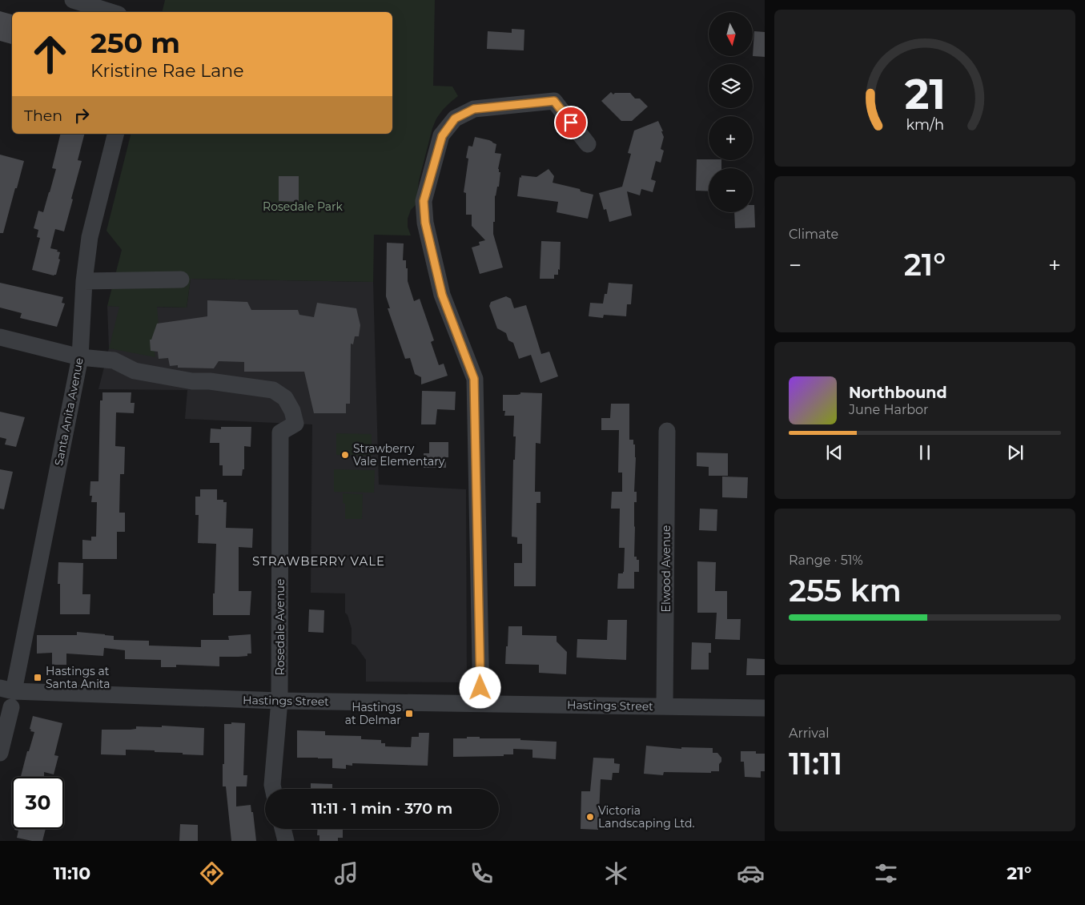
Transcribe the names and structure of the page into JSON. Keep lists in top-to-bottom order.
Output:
{
  "streets": {
    "street": [
      "Santa Anita Avenue",
      "Elwood Avenue",
      "Rosedale Avenue",
      "Hastings Street"
    ]
  },
  "crossings": [
    ["Santa Anita Avenue", "Rosedale Avenue"],
    ["Santa Anita Avenue", "Hastings Street"],
    ["Elwood Avenue", "Hastings Street"],
    ["Rosedale Avenue", "Hastings Street"]
  ],
  "districts": ["STRAWBERRY VALE"],
  "parks": ["Rosedale Park"],
  "places": {
    "other": ["Strawberry Vale Elementary", "Victoria Landscaping Ltd."],
    "transit": ["Hastings at Santa Anita", "Hastings at Delmar"]
  },
  "north": "bottom",
  "page": {
    "map_buttons": ["+", "−"],
    "turn": ["250 m", "Kristine Rae Lane"],
    "then": "Then",
    "tile": [
      "Climate",
      ["Range · 51%", "255 km"],
      ["Arrival", "11:11"]
    ],
    "heat": ["−", "21°", "+"],
    "song": ["Northbound", "June Harbor"],
    "limit": "30",
    "trip": "11:11 · 1 min · 370 m",
    "tabs": ["11:10", "21°"],
    "gauge": ["21", "km/h"]
  }
}
